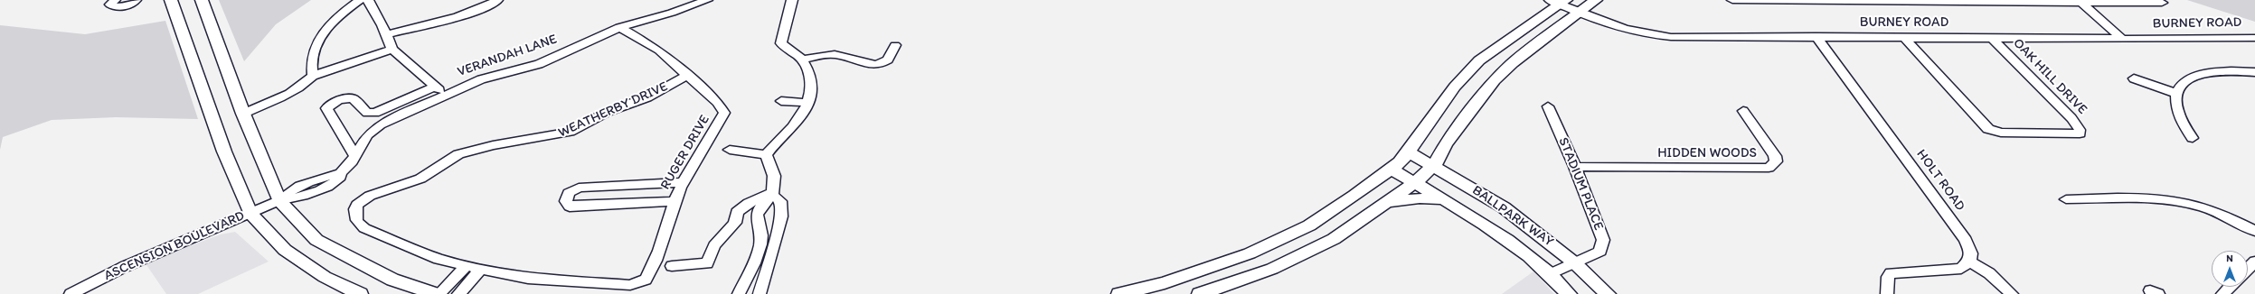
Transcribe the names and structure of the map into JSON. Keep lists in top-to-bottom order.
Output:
{
  "streets": {
    "main road": ["BALLPARK WAY"],
    "street": [
      "BURNEY ROAD",
      "VERANDAH LANE",
      "OAK HILL DRIVE",
      "WEATHERBY DRIVE",
      "RUGER DRIVE",
      "HIDDEN WOODS",
      "HOLT ROAD",
      "STADIUM PLACE",
      "ASCENSION BOULEVARD"
    ]
  },
  "crossings": [
    ["BURNEY ROAD", "OAK HILL DRIVE"],
    ["BURNEY ROAD", "HOLT ROAD"],
    ["VERANDAH LANE", "RUGER DRIVE"],
    ["VERANDAH LANE", "ASCENSION BOULEVARD"],
    ["WEATHERBY DRIVE", "RUGER DRIVE"],
    ["HIDDEN WOODS", "STADIUM PLACE"],
    ["STADIUM PLACE", "BALLPARK WAY"]
  ],
  "north": "top"
}
